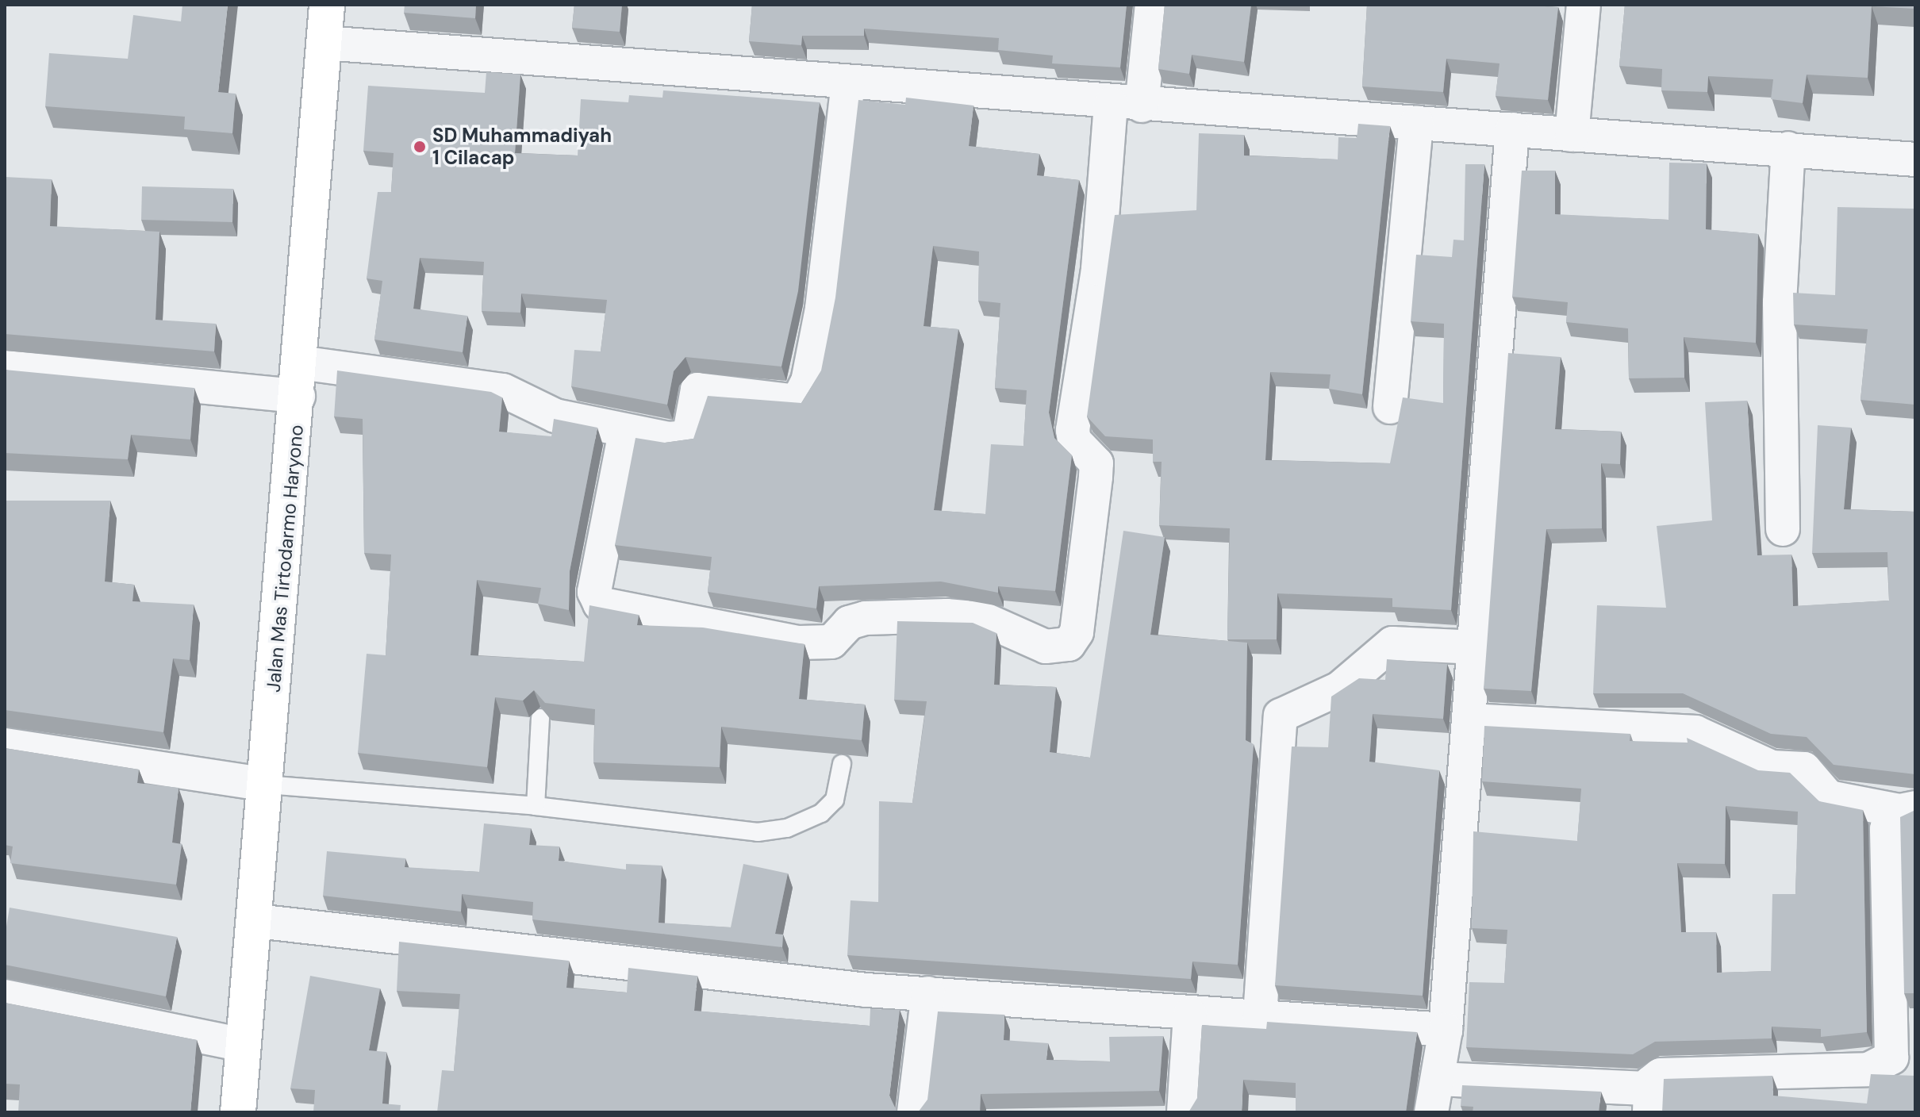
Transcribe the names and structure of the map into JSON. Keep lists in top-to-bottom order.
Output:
{
  "streets": {
    "highway": ["Jalan Mas Tirtodarmo Haryono"]
  },
  "places": ["SD Muhammadiyah 1 Cilacap"]
}
